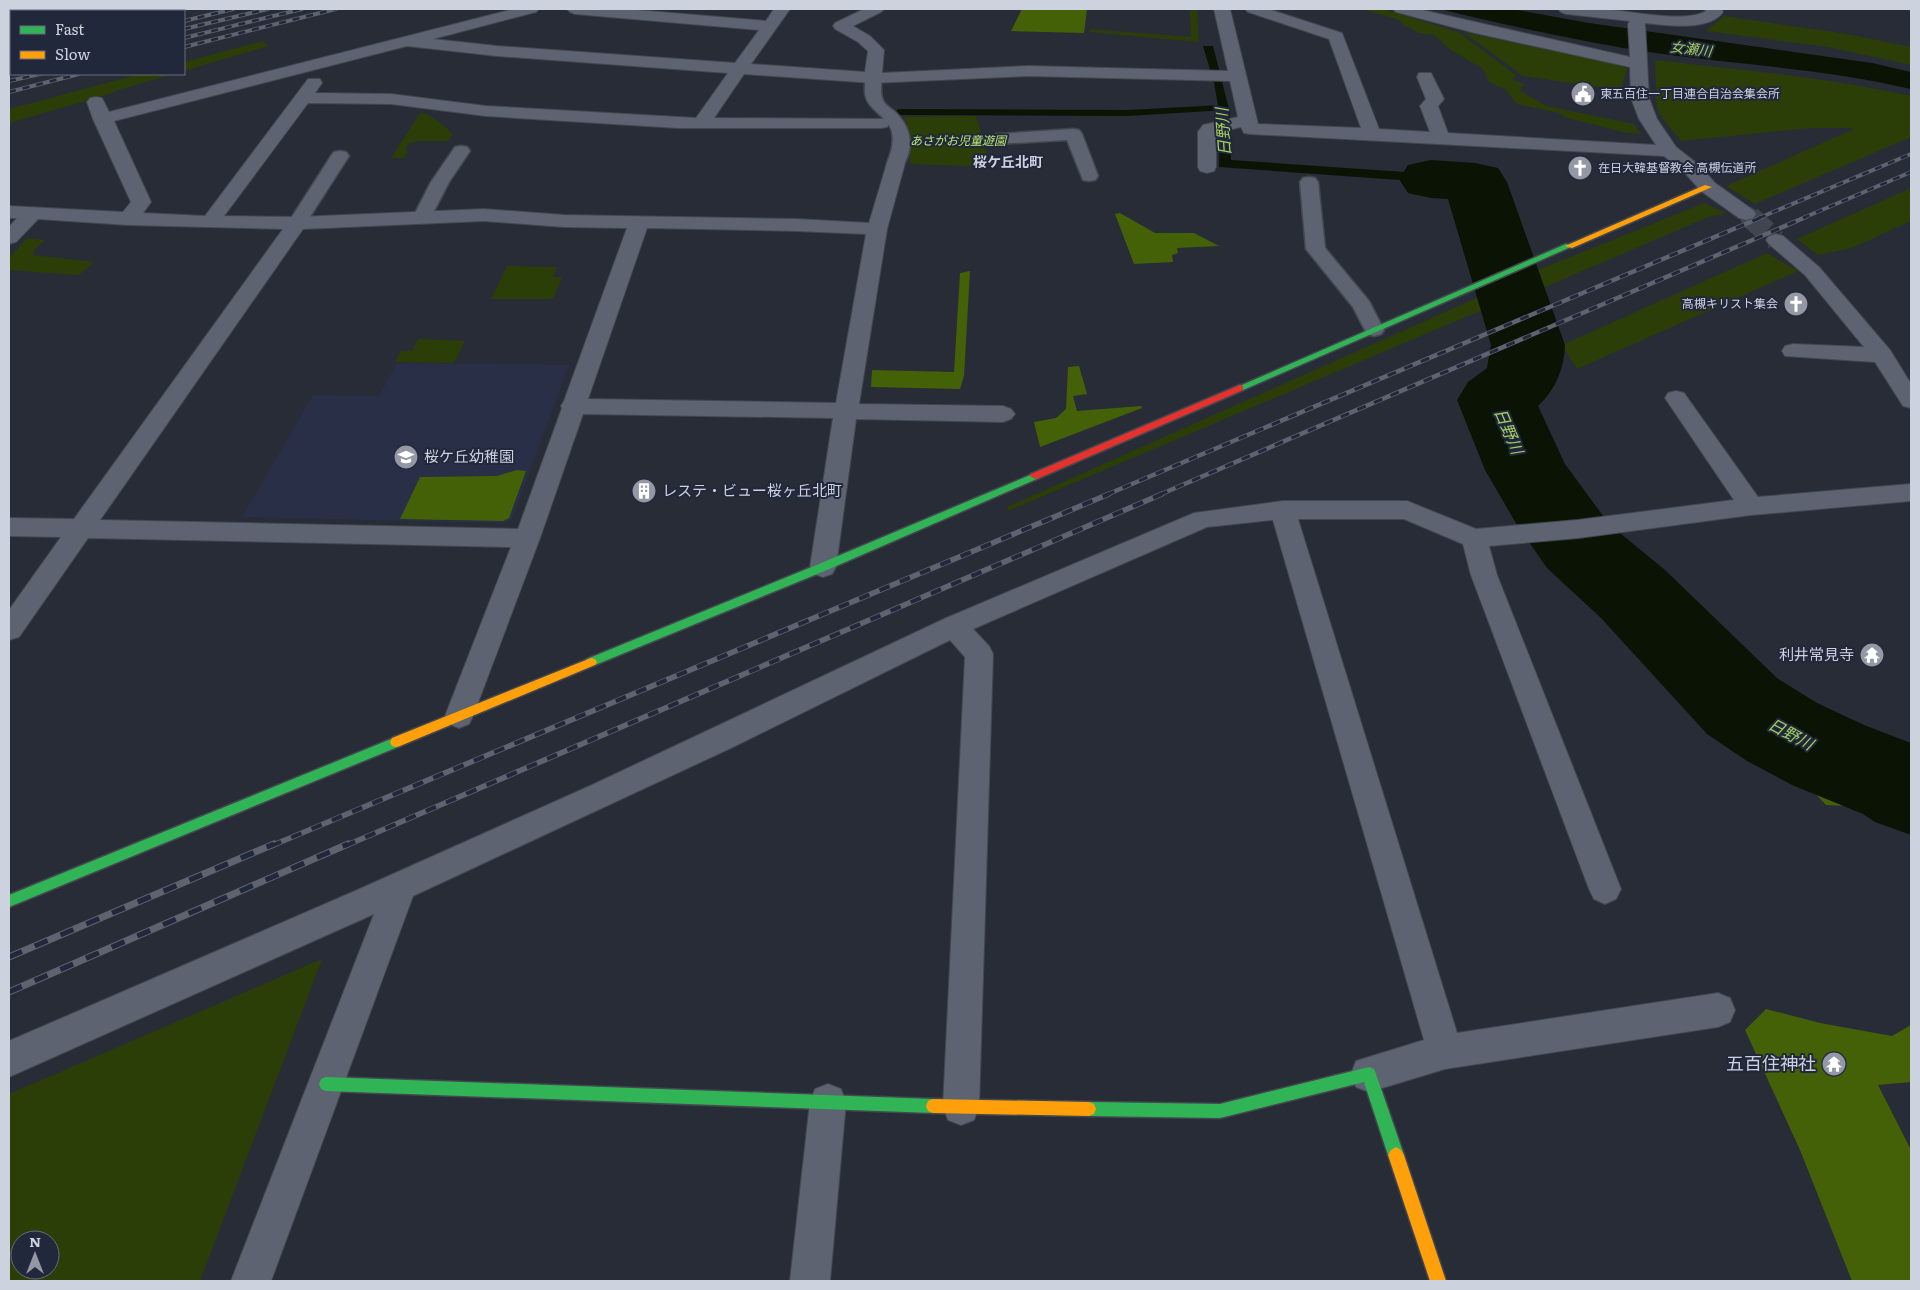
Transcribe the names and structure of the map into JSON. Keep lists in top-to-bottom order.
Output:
{
  "districts": ["桜ケ丘北町"],
  "water": ["女瀬川", "日野川"],
  "parks": ["あさがお児童遊園"],
  "places": {
    "public building": ["東五百住一丁目連合自治会集会所"],
    "church": ["在日大韓基督教会 高槻伝道所", "高槻キリスト集会"],
    "school or university": ["桜ケ丘幼稚園"],
    "building": ["レステ・ビュー桜ヶ丘北町"],
    "temple": ["利井常見寺", "五百住神社"]
  },
  "legend": ["Fast", "Slow"],
  "north": "top"
}
